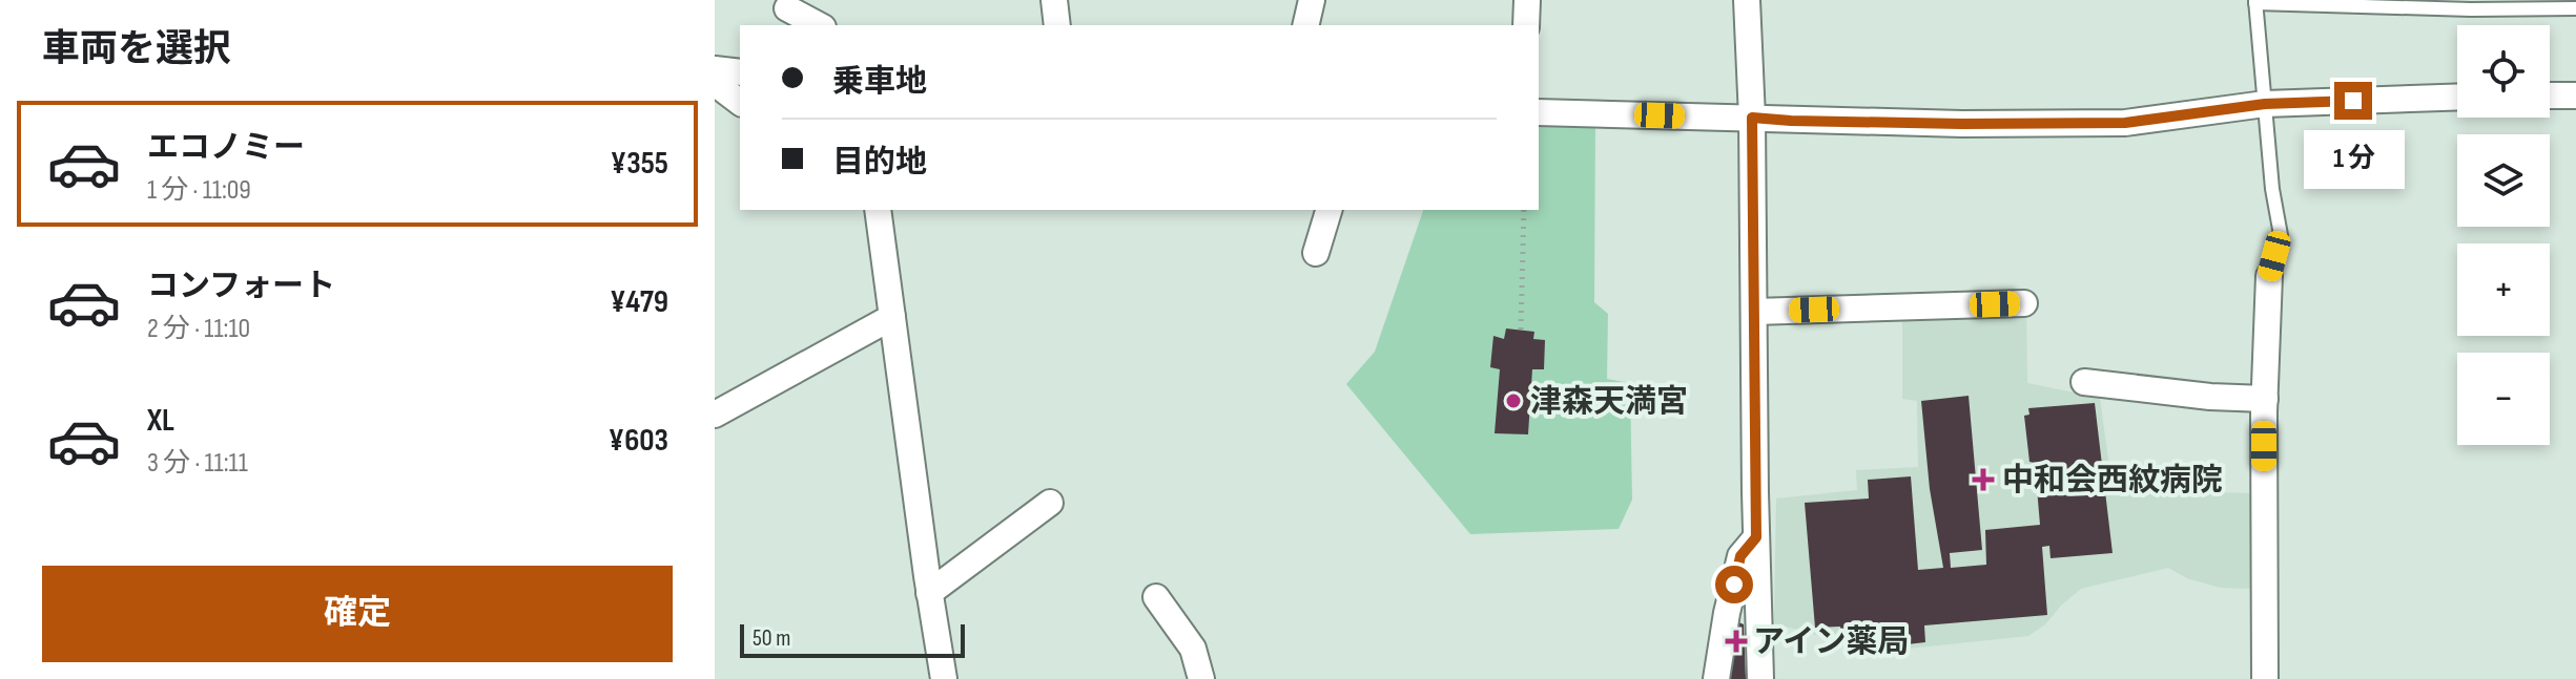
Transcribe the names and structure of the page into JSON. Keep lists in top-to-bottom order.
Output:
{
  "places": {
    "other": ["津森天満宮"],
    "health": ["中和会西紋病院", "アイン薬局"]
  },
  "scale_bar": "50 m",
  "page": {
    "heading": "車両を選択",
    "map_buttons": ["+", "−"],
    "banner": ["乗車地", "目的地"],
    "list": [
      {
        "name": "エコノミー",
        "note": "1 分 · 11:09",
        "value": "¥355"
      },
      {
        "name": "コンフォート",
        "note": "2 分 · 11:10",
        "value": "¥479"
      },
      {
        "name": "XL",
        "note": "3 分 · 11:11",
        "value": "¥603"
      }
    ],
    "bubble": "1 分",
    "buttons": "確定",
    "scale": "50 m"
  }
}
